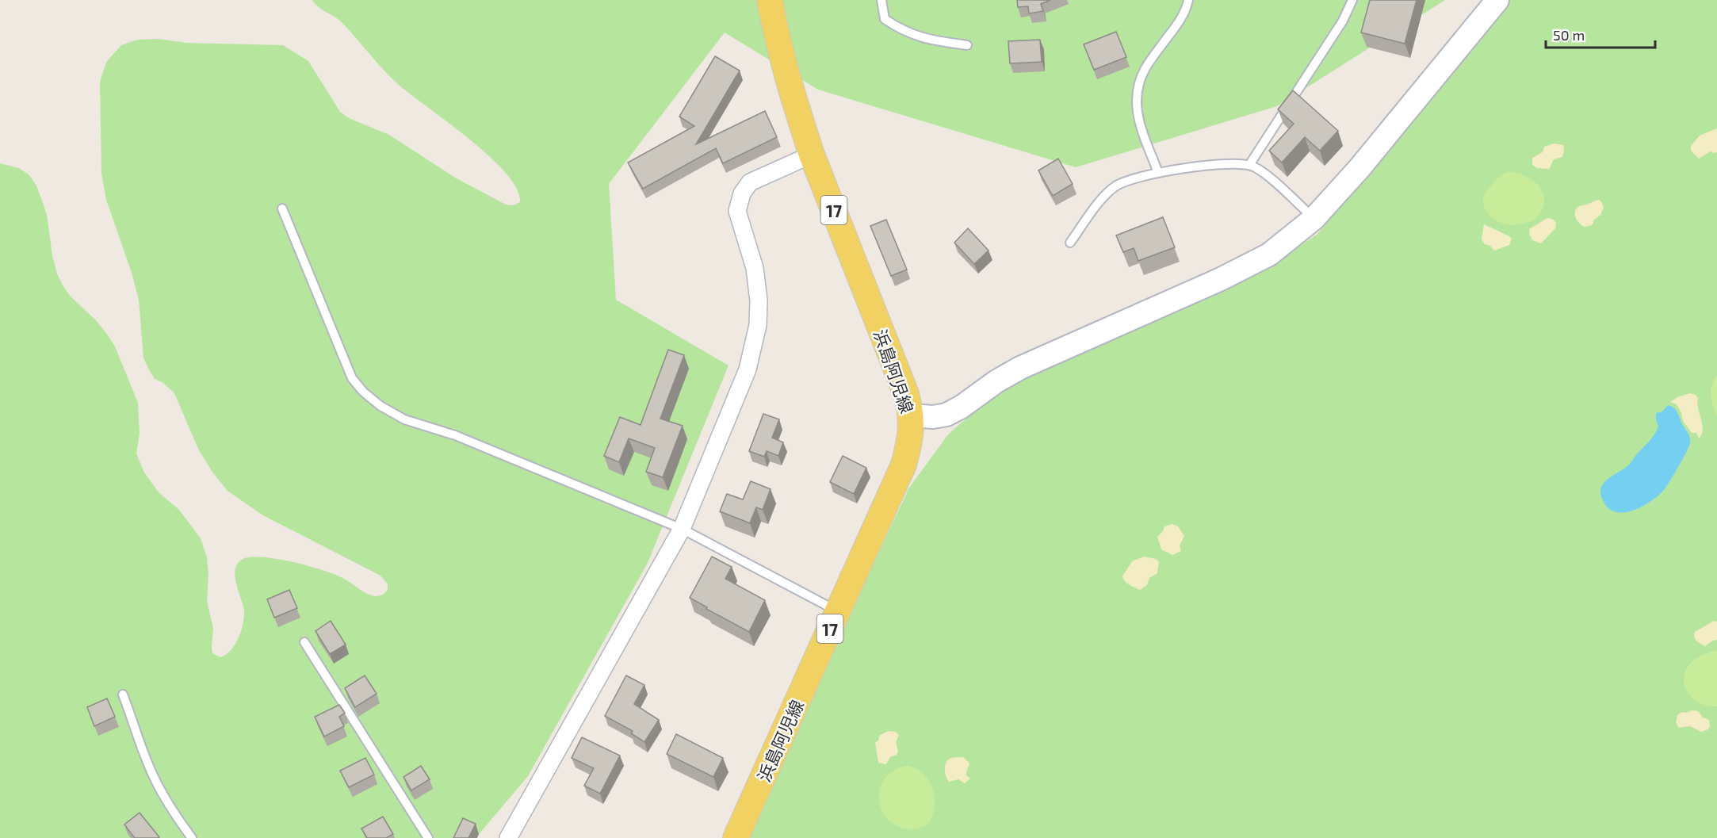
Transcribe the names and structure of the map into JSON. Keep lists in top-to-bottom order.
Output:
{
  "streets": {
    "main road": ["17", "浜島阿児線"]
  },
  "scale_bar": "50 m"
}
